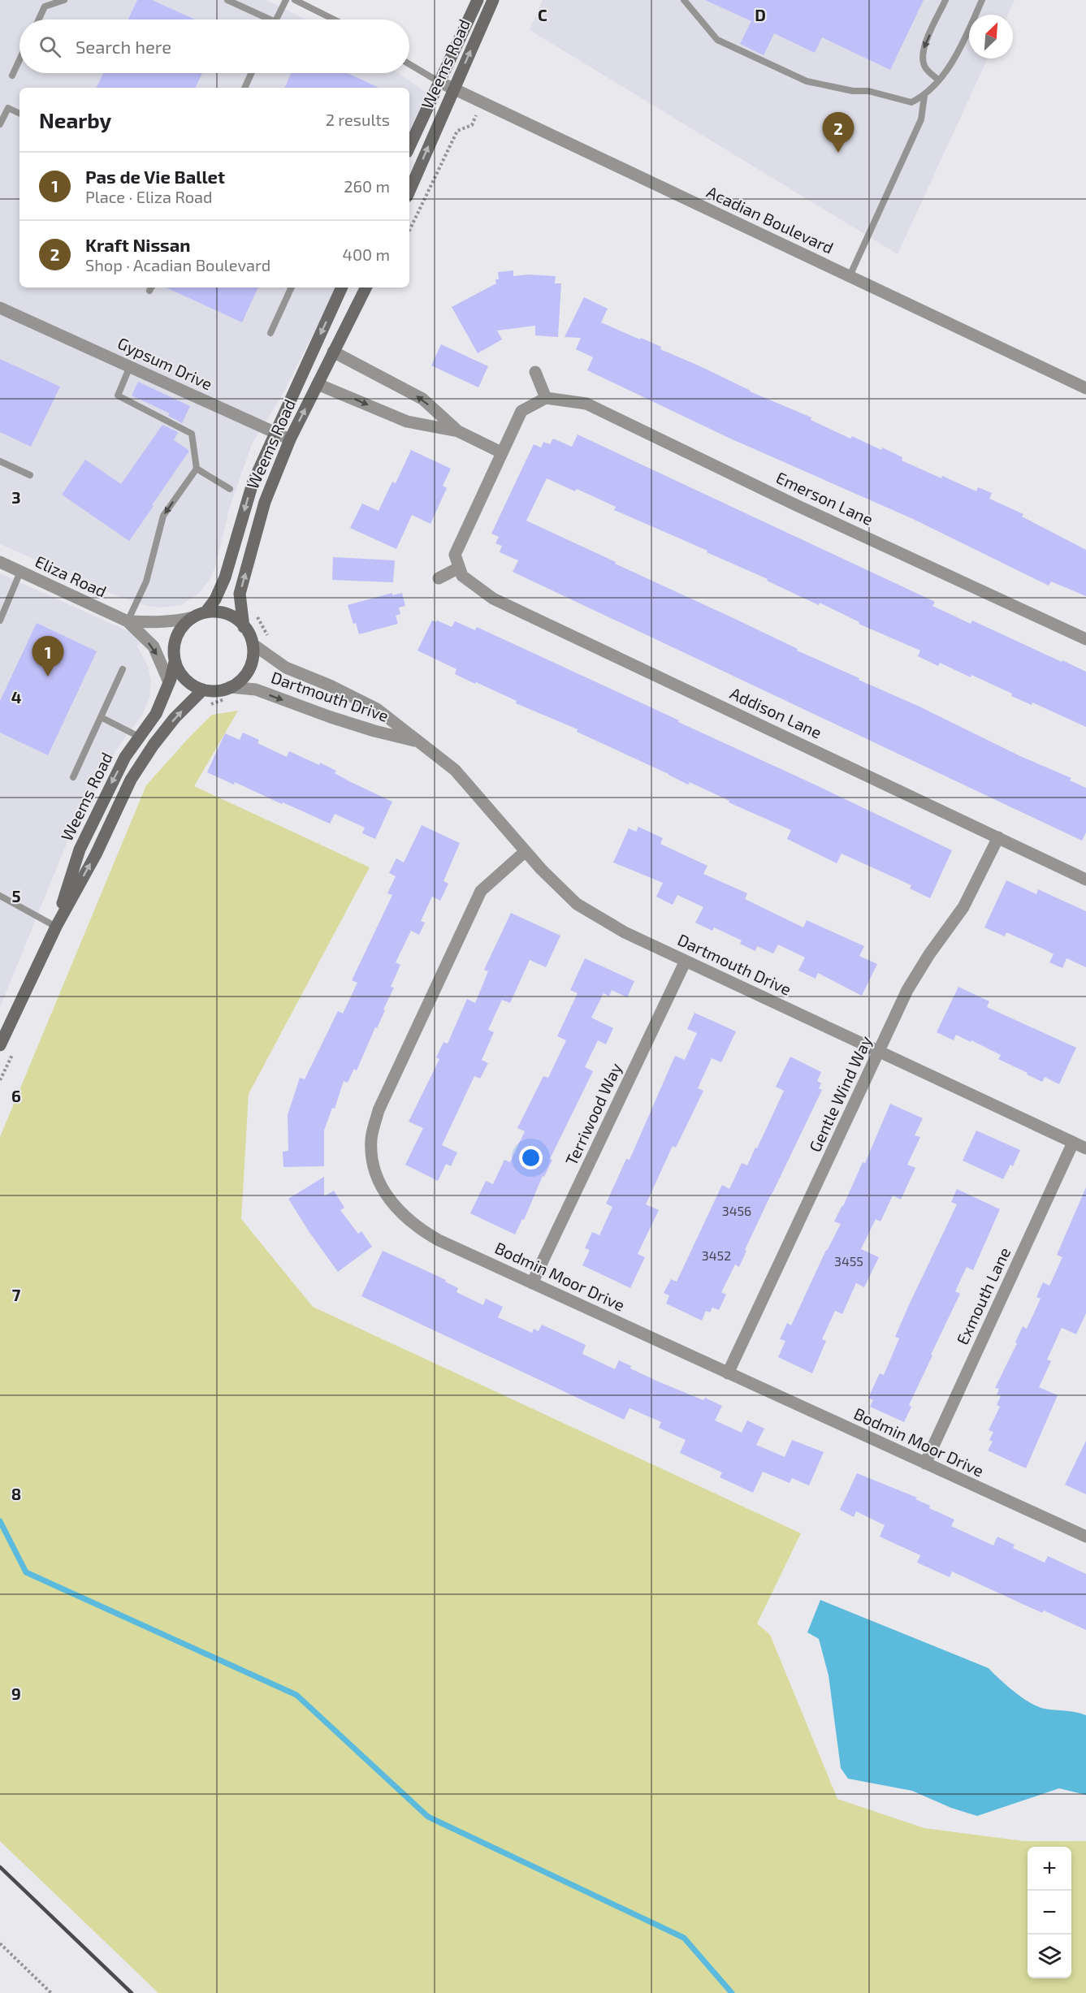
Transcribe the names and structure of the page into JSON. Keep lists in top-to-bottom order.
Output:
{
  "streets": {
    "street": [
      "Weems Road",
      "Acadian Boulevard",
      "Gypsum Drive",
      "Emerson Lane",
      "Eliza Road",
      "Dartmouth Drive",
      "Addison Lane",
      "Gentle Wind Way",
      "Terriwood Way",
      "Bodmin Moor Drive",
      "Exmouth Lane"
    ]
  },
  "crossings": [
    ["Weems Road", "Acadian Boulevard"],
    ["Weems Road", "Gypsum Drive"],
    ["Weems Road", "Eliza Road"],
    ["Weems Road", "Dartmouth Drive"],
    ["Eliza Road", "Dartmouth Drive"],
    ["Dartmouth Drive", "Gentle Wind Way"],
    ["Dartmouth Drive", "Terriwood Way"],
    ["Dartmouth Drive", "Bodmin Moor Drive"],
    ["Dartmouth Drive", "Exmouth Lane"],
    ["Addison Lane", "Gentle Wind Way"],
    ["Gentle Wind Way", "Bodmin Moor Drive"],
    ["Terriwood Way", "Bodmin Moor Drive"],
    ["Bodmin Moor Drive", "Exmouth Lane"]
  ],
  "house_numbers": ["3456", "3452", "3455"],
  "north": "top right",
  "page": {
    "search": "Search here",
    "heading": ["Nearby", "2 results"],
    "pins": ["2", "1"],
    "list": [
      {
        "mark": "1",
        "name": "Pas de Vie Ballet",
        "note": "Place · Eliza Road",
        "value": "260 m"
      },
      {
        "mark": "2",
        "name": "Kraft Nissan",
        "note": "Shop · Acadian Boulevard",
        "value": "400 m"
      }
    ],
    "map_buttons": ["+", "−"]
  },
  "grid": {
    "columns": ["C", "D"],
    "rows": [
      "3",
      "4",
      "5",
      "6",
      "7",
      "8",
      "9"
    ]
  }
}
